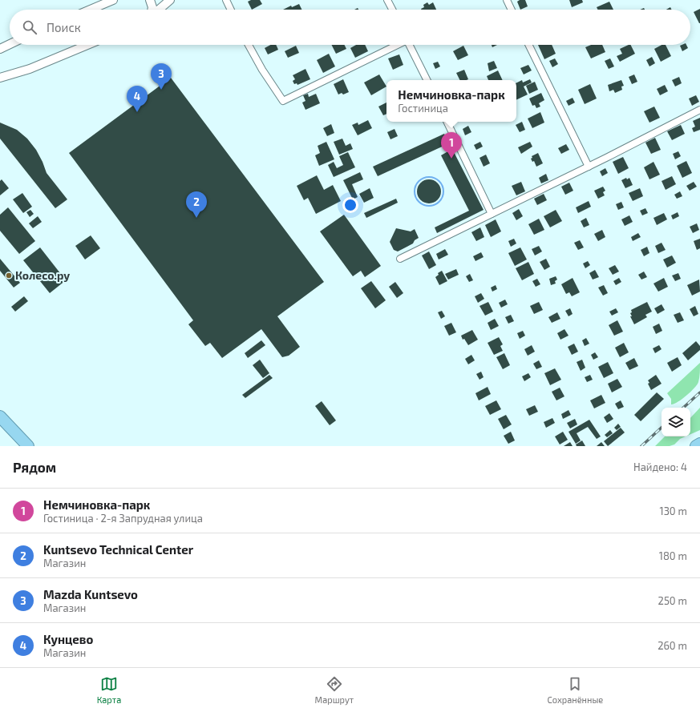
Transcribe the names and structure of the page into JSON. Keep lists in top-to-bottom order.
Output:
{
  "places": ["Колесо.ру"],
  "page": {
    "search": "Поиск",
    "pins": [
      "3",
      "4",
      "1",
      "2"
    ],
    "popup": ["Немчиновка-парк", "Гостиница"],
    "heading": ["Рядом", "Найдено: 4"],
    "list": [
      {
        "mark": "1",
        "name": "Немчиновка-парк",
        "note": "Гостиница · 2-я Запрудная улица",
        "value": "130 m"
      },
      {
        "mark": "2",
        "name": "Kuntsevo Technical Center",
        "note": "Магазин",
        "value": "180 m"
      },
      {
        "mark": "3",
        "name": "Mazda Kuntsevo",
        "note": "Магазин",
        "value": "250 m"
      },
      {
        "mark": "4",
        "name": "Кунцево",
        "note": "Магазин",
        "value": "260 m"
      }
    ],
    "nav": ["Карта", "Маршрут", "Сохранённые"]
  }
}
